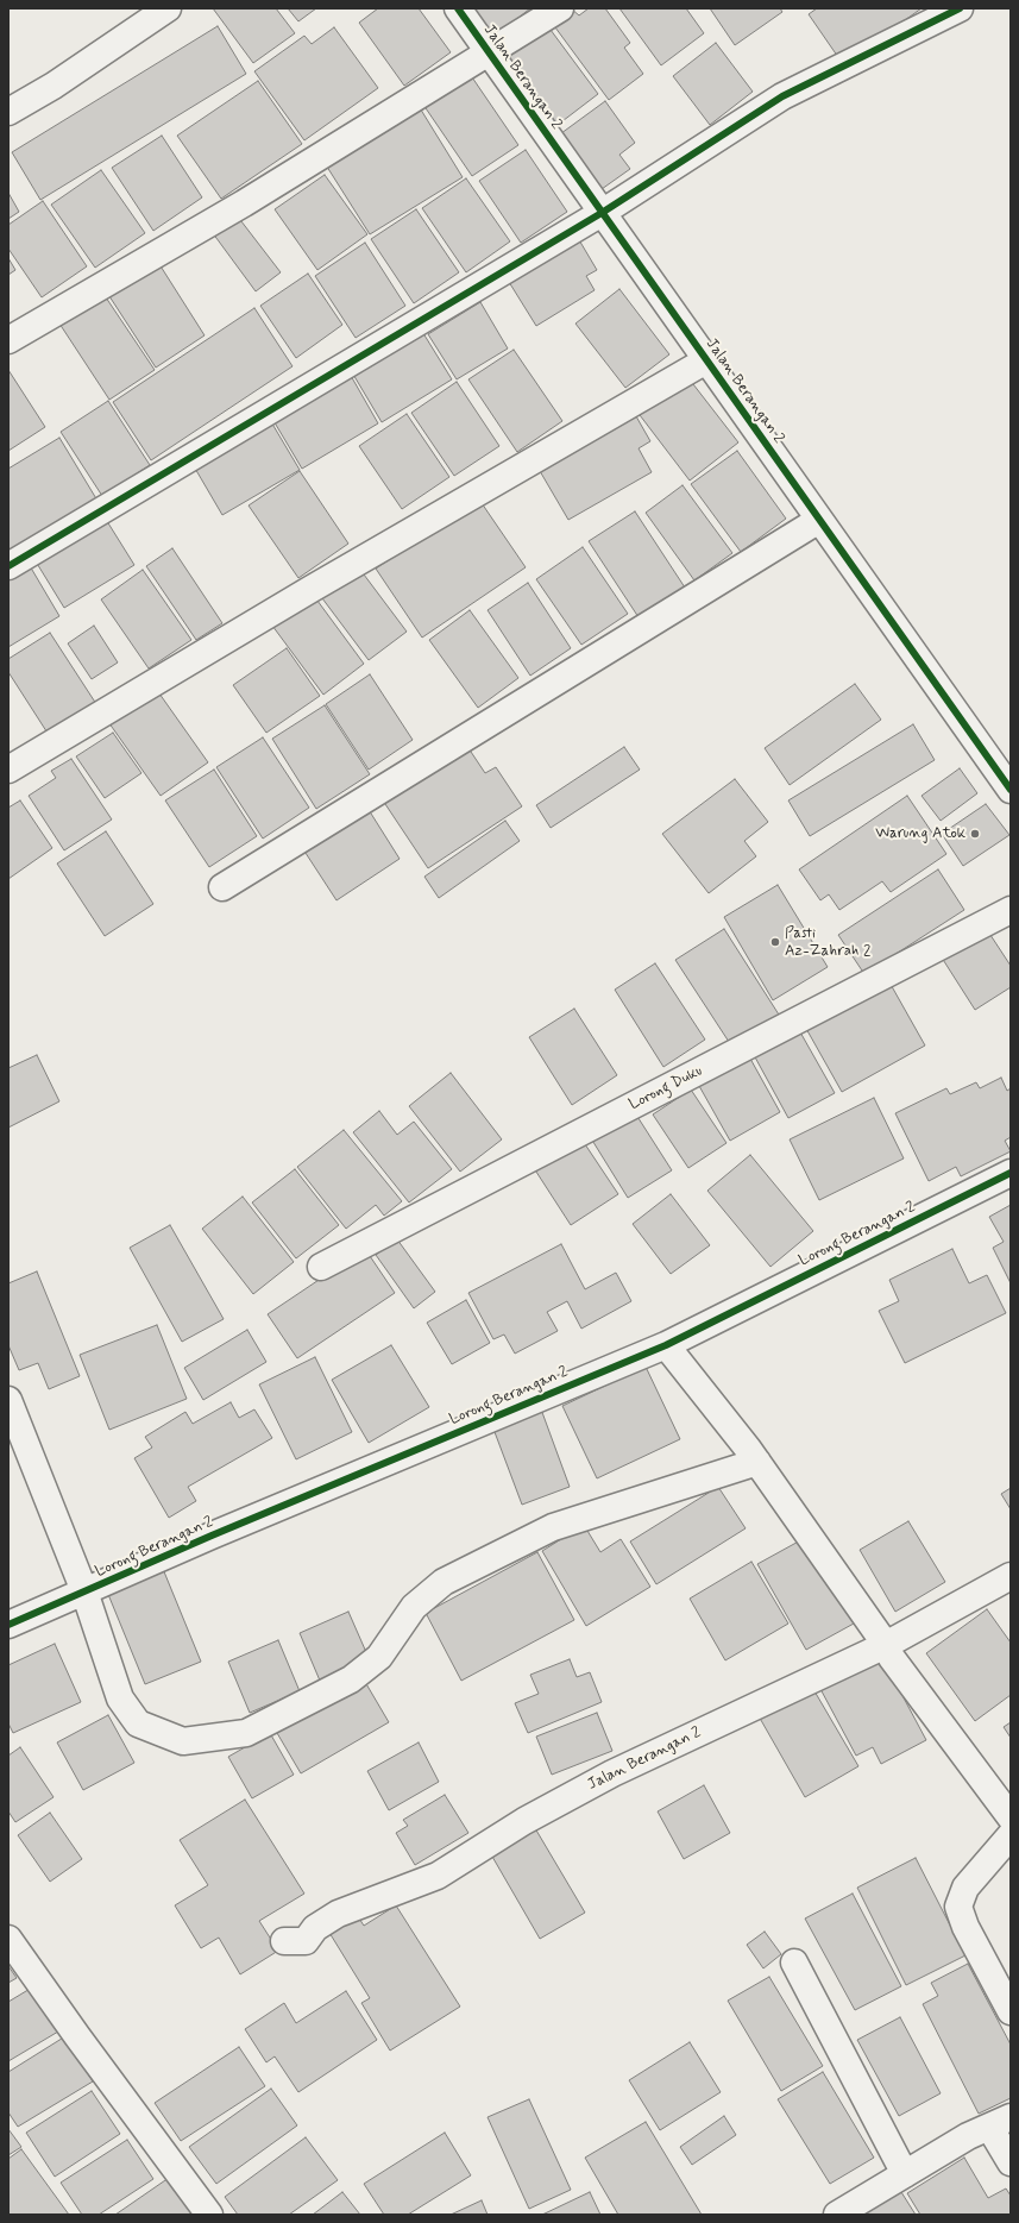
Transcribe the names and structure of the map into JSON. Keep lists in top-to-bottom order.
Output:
{
  "streets": {
    "street": ["Jalan Berangan 2", "Lorong Duku", "Lorong Berangan 2"]
  },
  "places": ["Warung Atok", "Pasti Az-Zahrah 2"]
}
